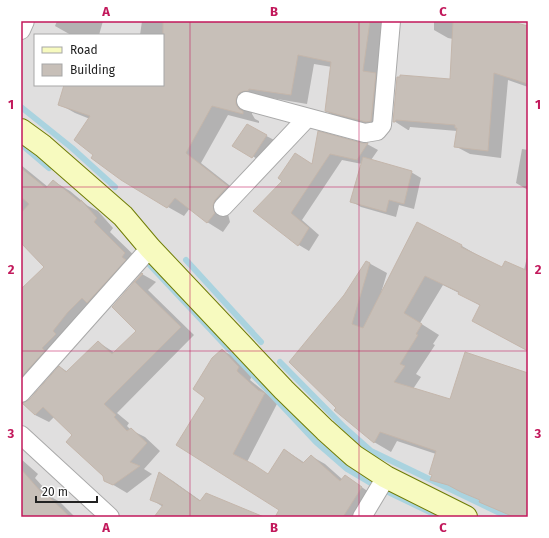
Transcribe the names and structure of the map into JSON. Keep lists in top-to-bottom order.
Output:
{
  "legend": ["Road", "Building"],
  "scale_bar": "20 m",
  "grid": {
    "columns": ["A", "B", "C"],
    "rows": ["1", "2", "3"]
  }
}
